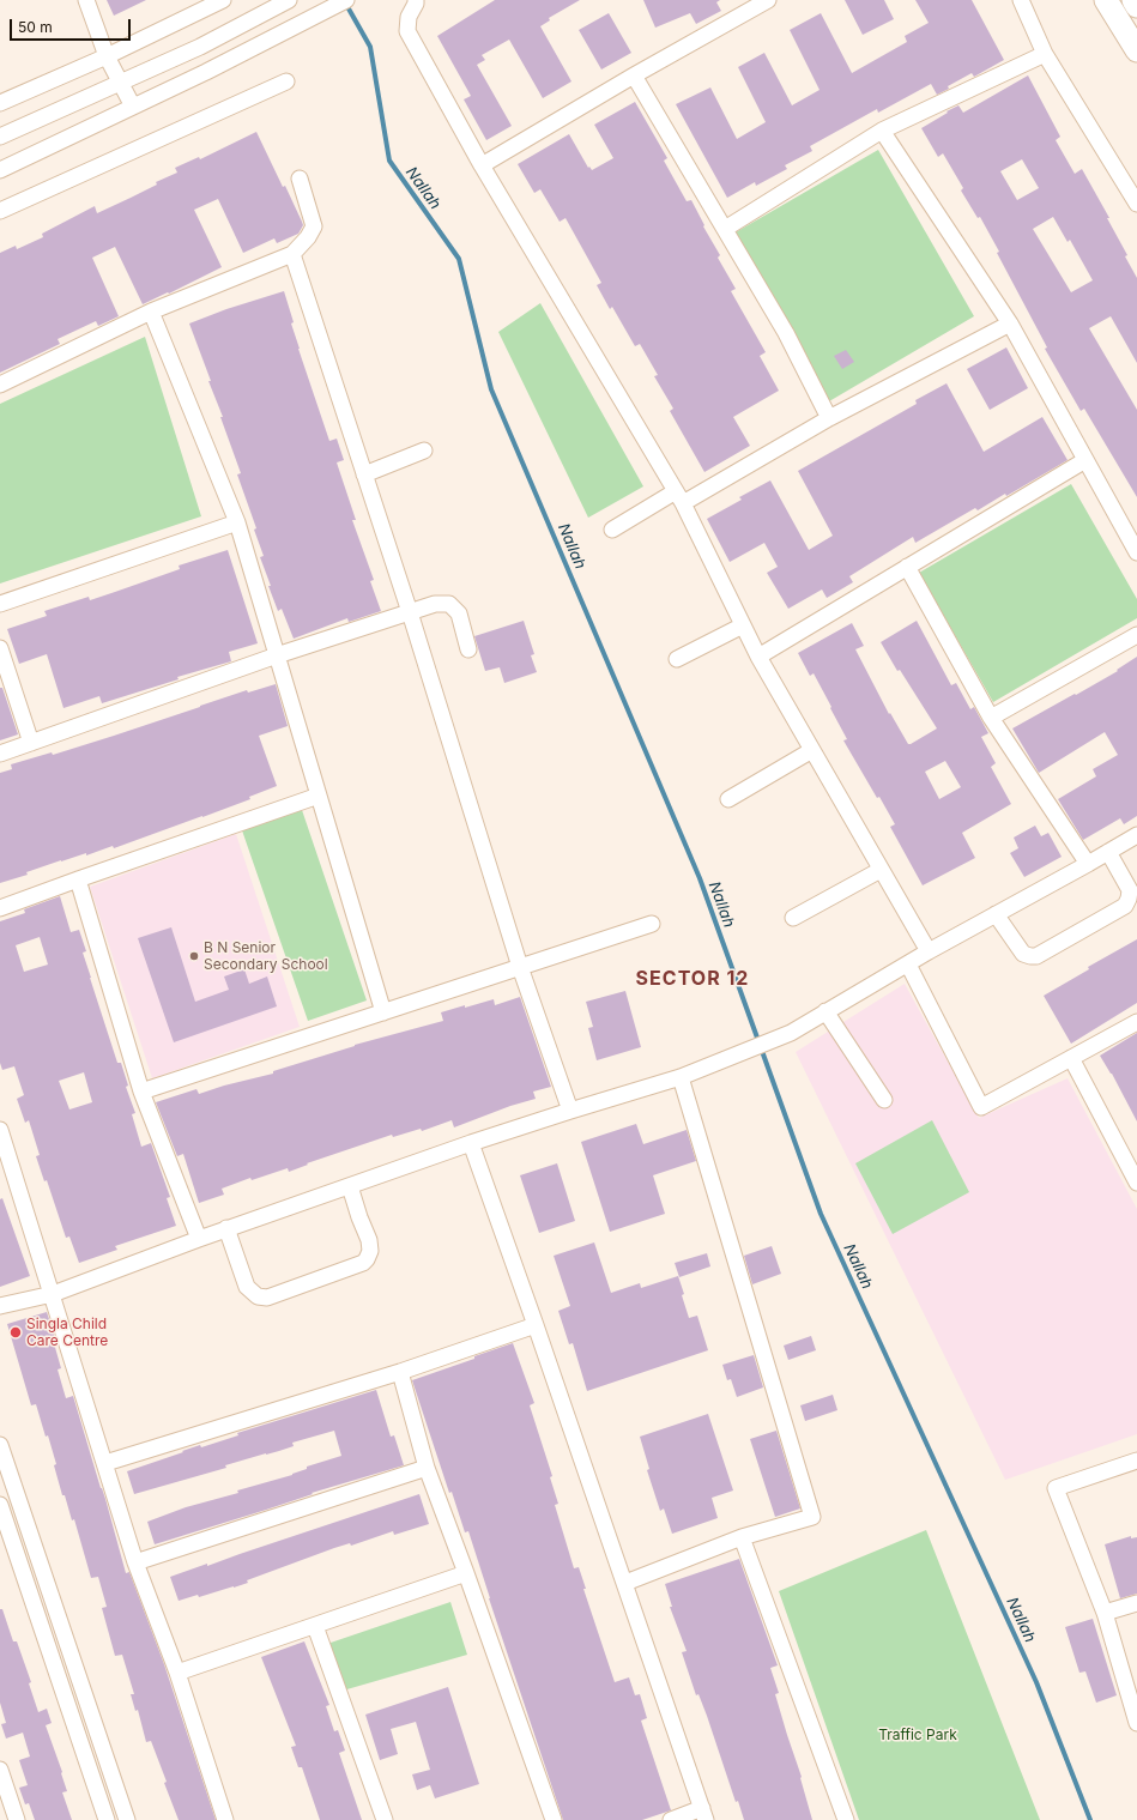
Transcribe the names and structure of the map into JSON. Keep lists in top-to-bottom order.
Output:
{
  "districts": ["SECTOR 12"],
  "water": ["Nallah"],
  "parks": ["Traffic Park"],
  "places": ["B N Senior Secondary School", "Singla Child Care Centre"],
  "scale_bar": "50 m"
}
